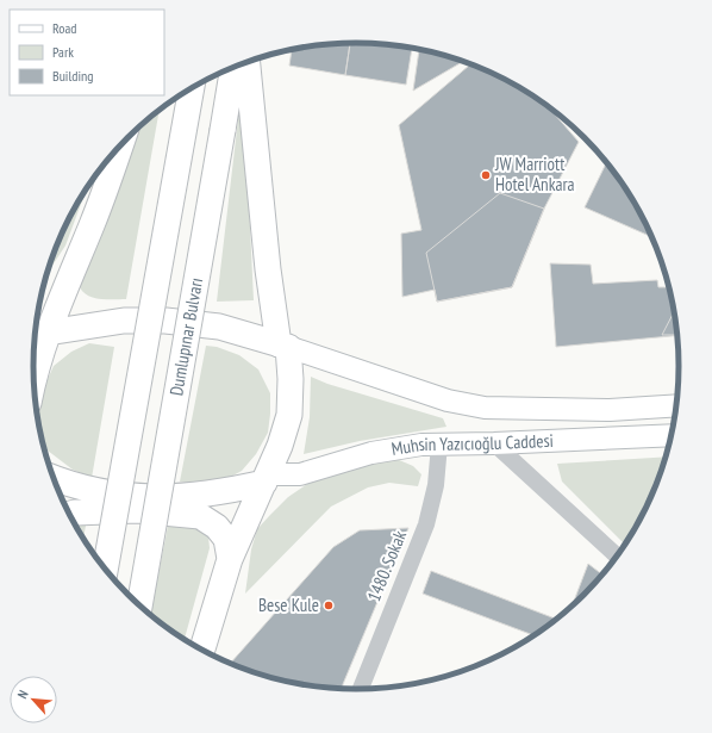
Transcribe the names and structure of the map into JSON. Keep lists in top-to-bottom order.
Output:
{
  "streets": {
    "highway": ["Dumlupınar Bulvarı"],
    "main road": ["Muhsin Yazıcıoğlu Caddesi"],
    "street": ["1480. Sokak"]
  },
  "crossings": [
    ["Muhsin Yazıcıoğlu Caddesi", "1480. Sokak"]
  ],
  "places": ["JW Marriott Hotel Ankara", "Bese Kule"],
  "legend": ["Road", "Park", "Building"],
  "north": "top left"
}
